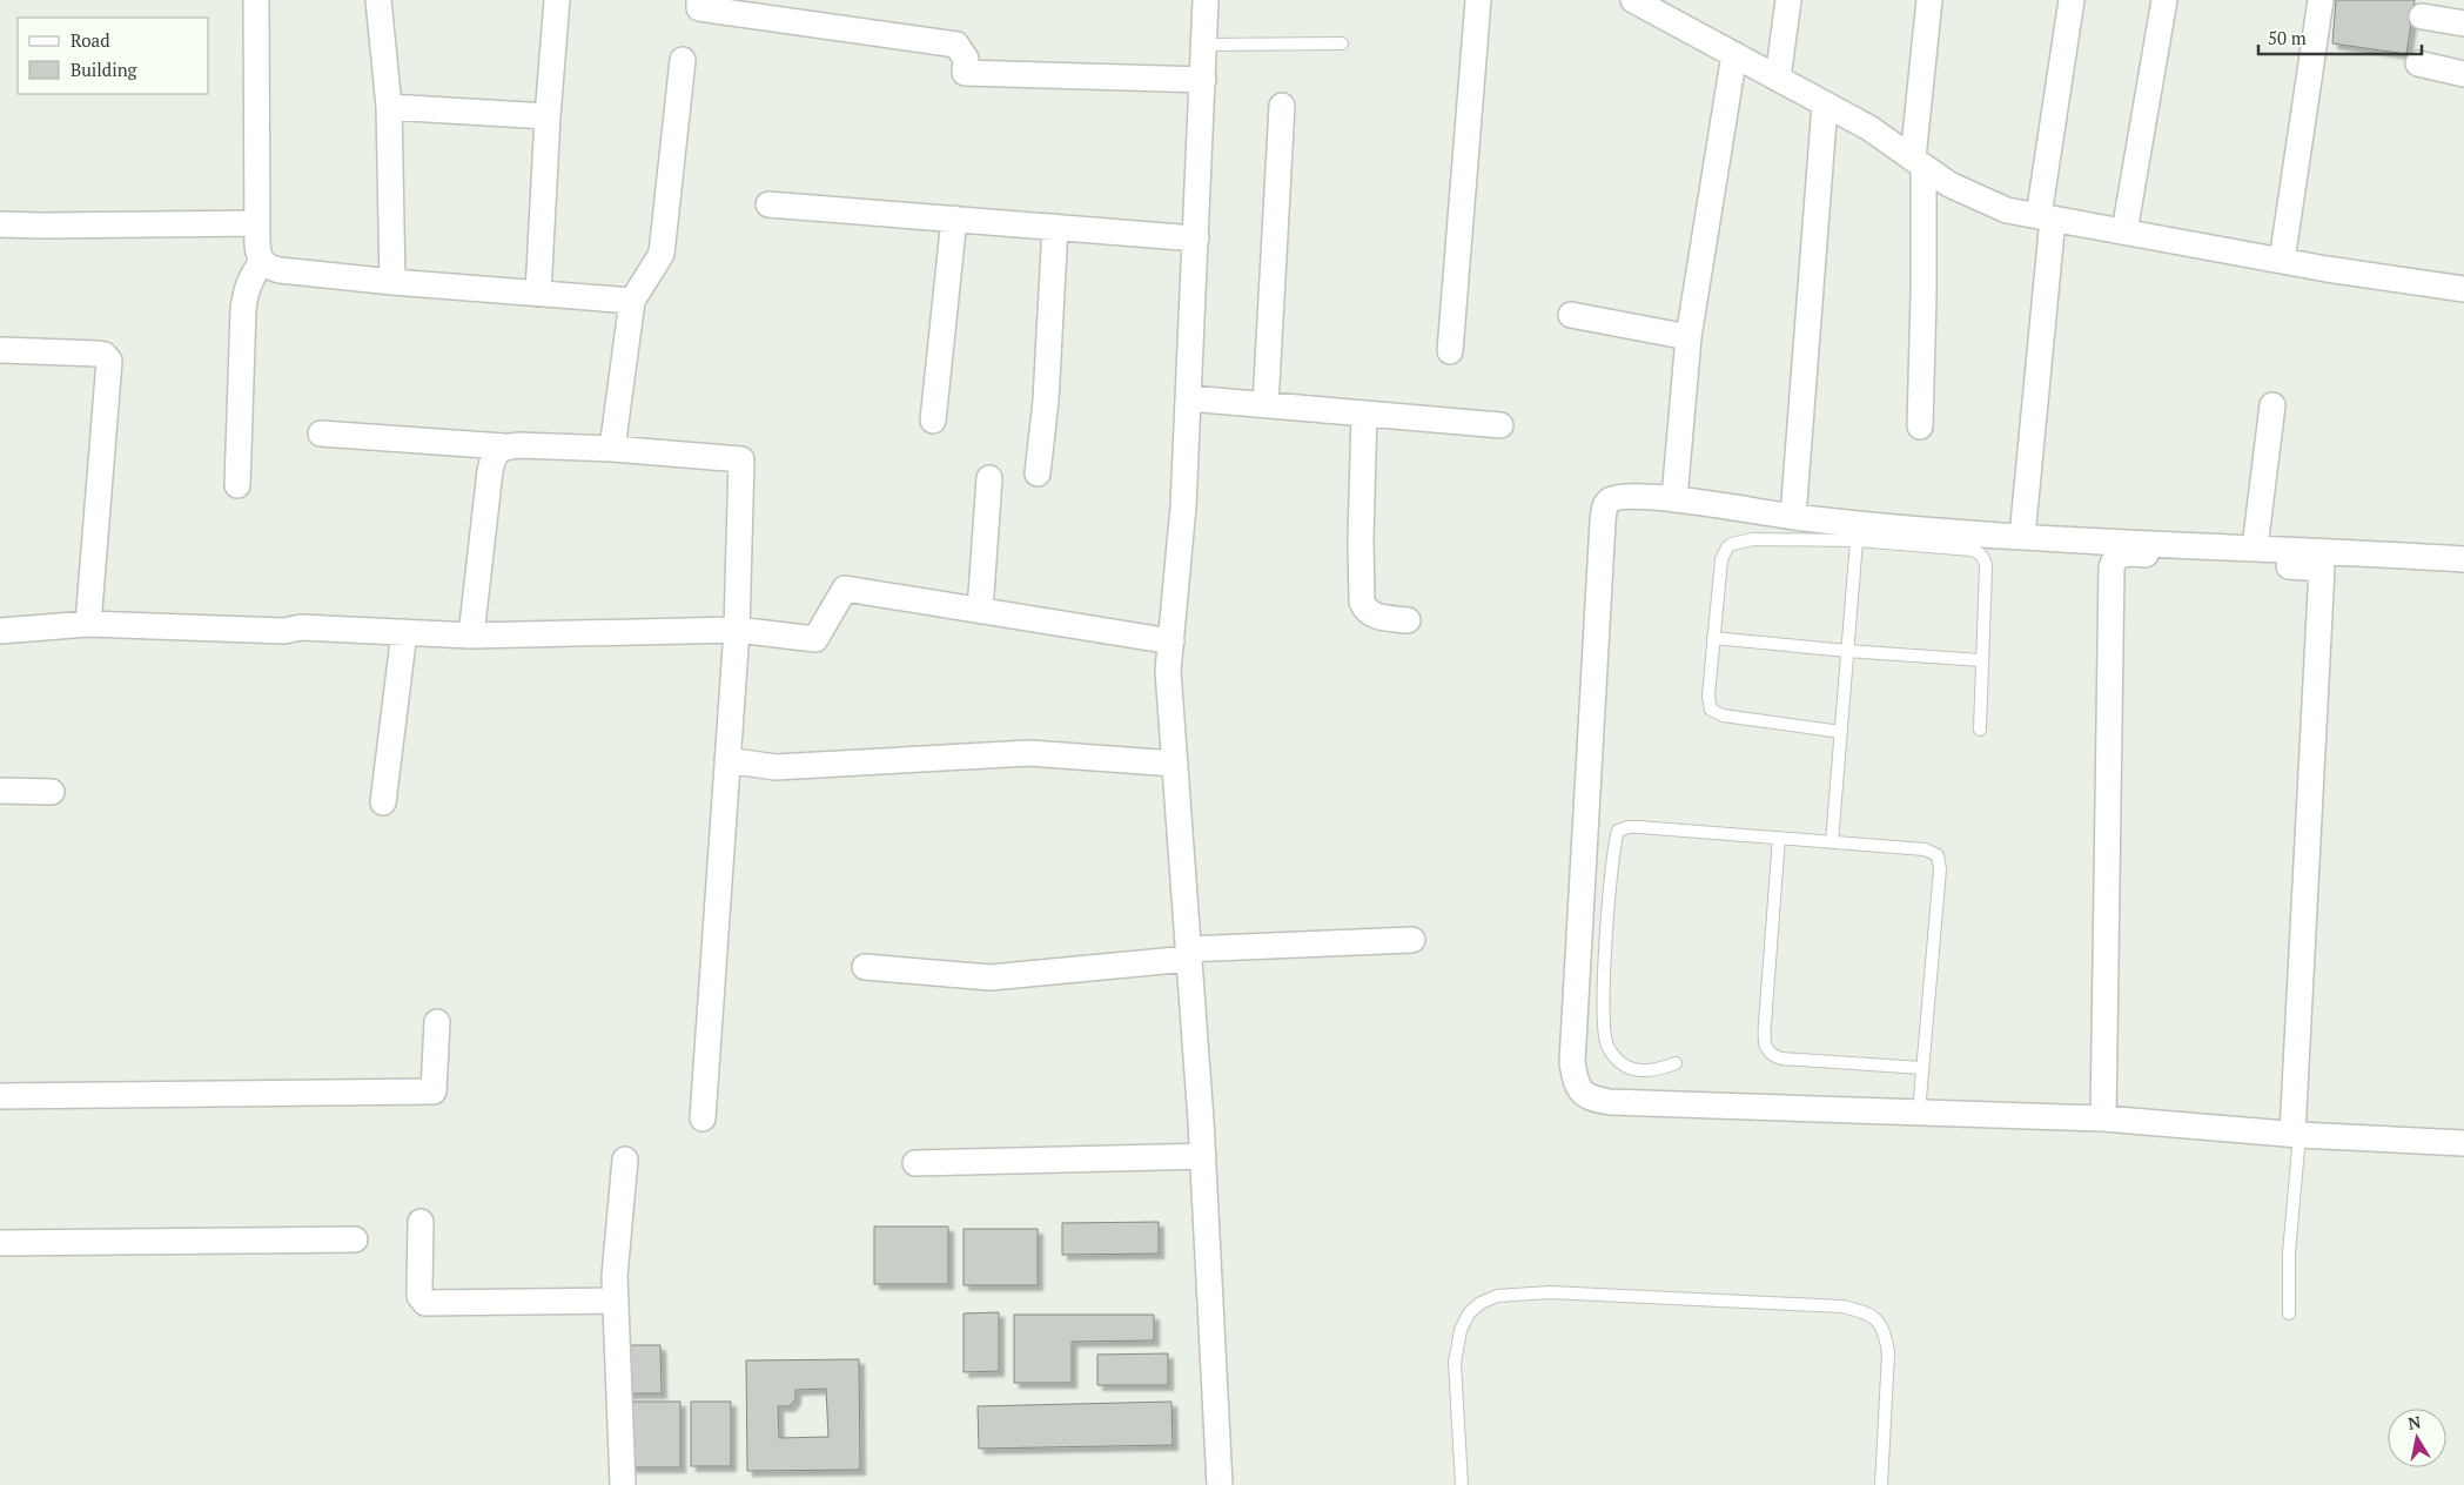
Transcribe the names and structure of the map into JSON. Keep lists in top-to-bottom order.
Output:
{
  "legend": ["Road", "Building"],
  "scale_bar": "50 m",
  "north": "top"
}
